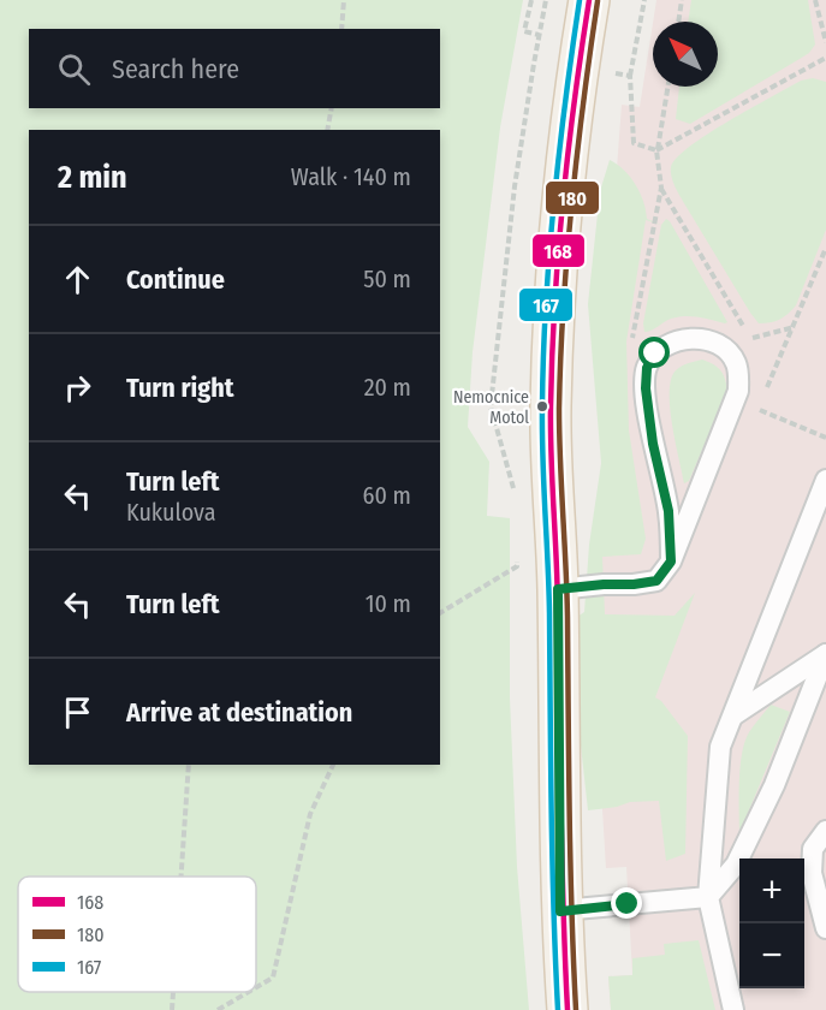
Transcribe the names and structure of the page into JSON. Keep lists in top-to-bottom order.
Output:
{
  "places": ["Nemocnice Motol"],
  "lines": ["transit line 168", "transit line 167", "transit line 180"],
  "legend": ["168", "180", "167"],
  "north": "top left",
  "page": {
    "search": "Search here",
    "heading": ["2 min", "Walk · 140 m"],
    "list": [
      ["Continue", "50 m"],
      ["Turn right", "20 m"],
      ["Turn left", "Kukulova", "60 m"],
      ["Turn left", "10 m"],
      "Arrive at destination"
    ],
    "map_buttons": ["+", "−"]
  }
}
